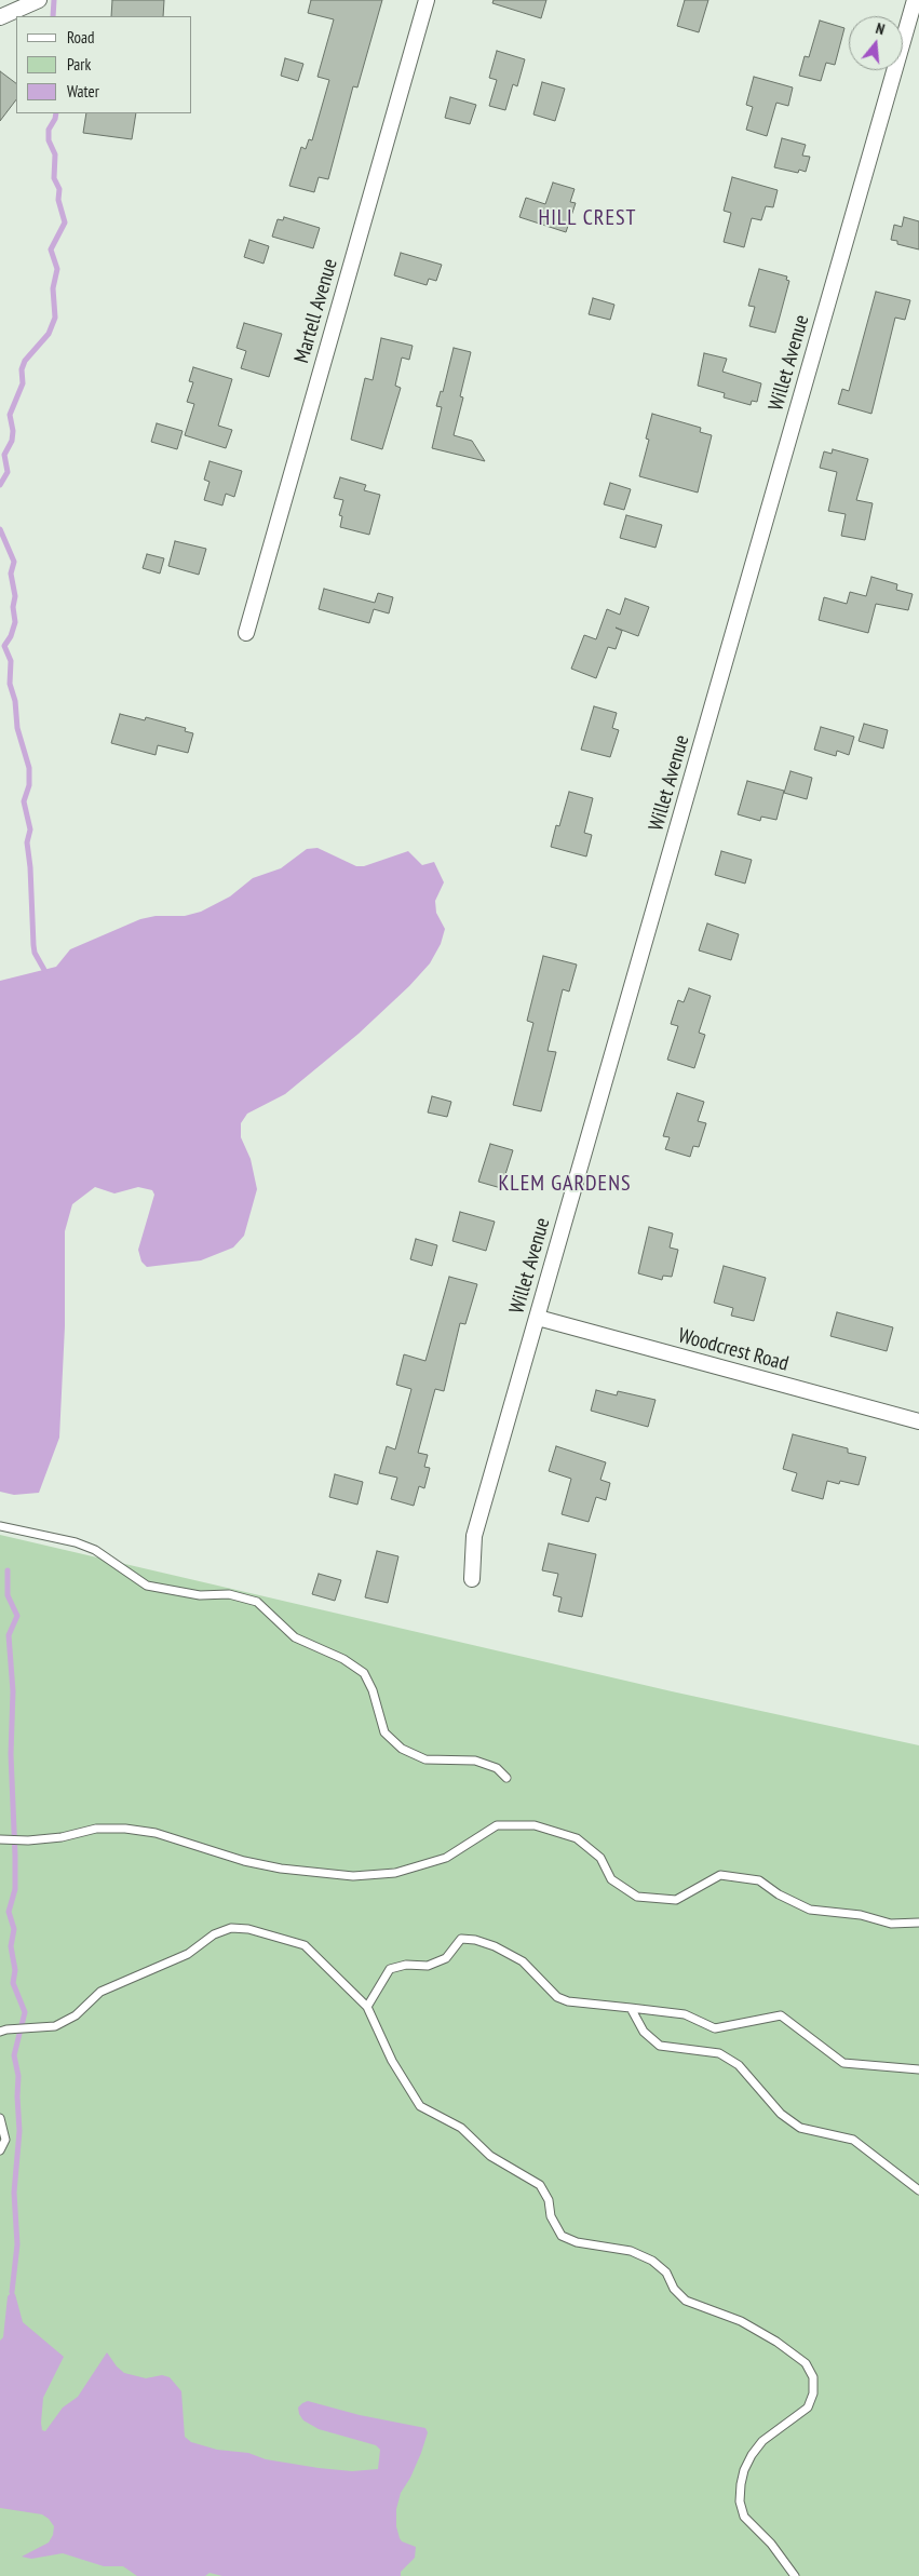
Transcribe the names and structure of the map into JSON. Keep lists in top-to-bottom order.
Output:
{
  "streets": {
    "street": ["Martell Avenue", "Willet Avenue", "Woodcrest Road"]
  },
  "crossings": [
    ["Willet Avenue", "Woodcrest Road"]
  ],
  "districts": ["HILL CREST", "KLEM GARDENS"],
  "legend": ["Road", "Park", "Water"],
  "north": "top"
}
